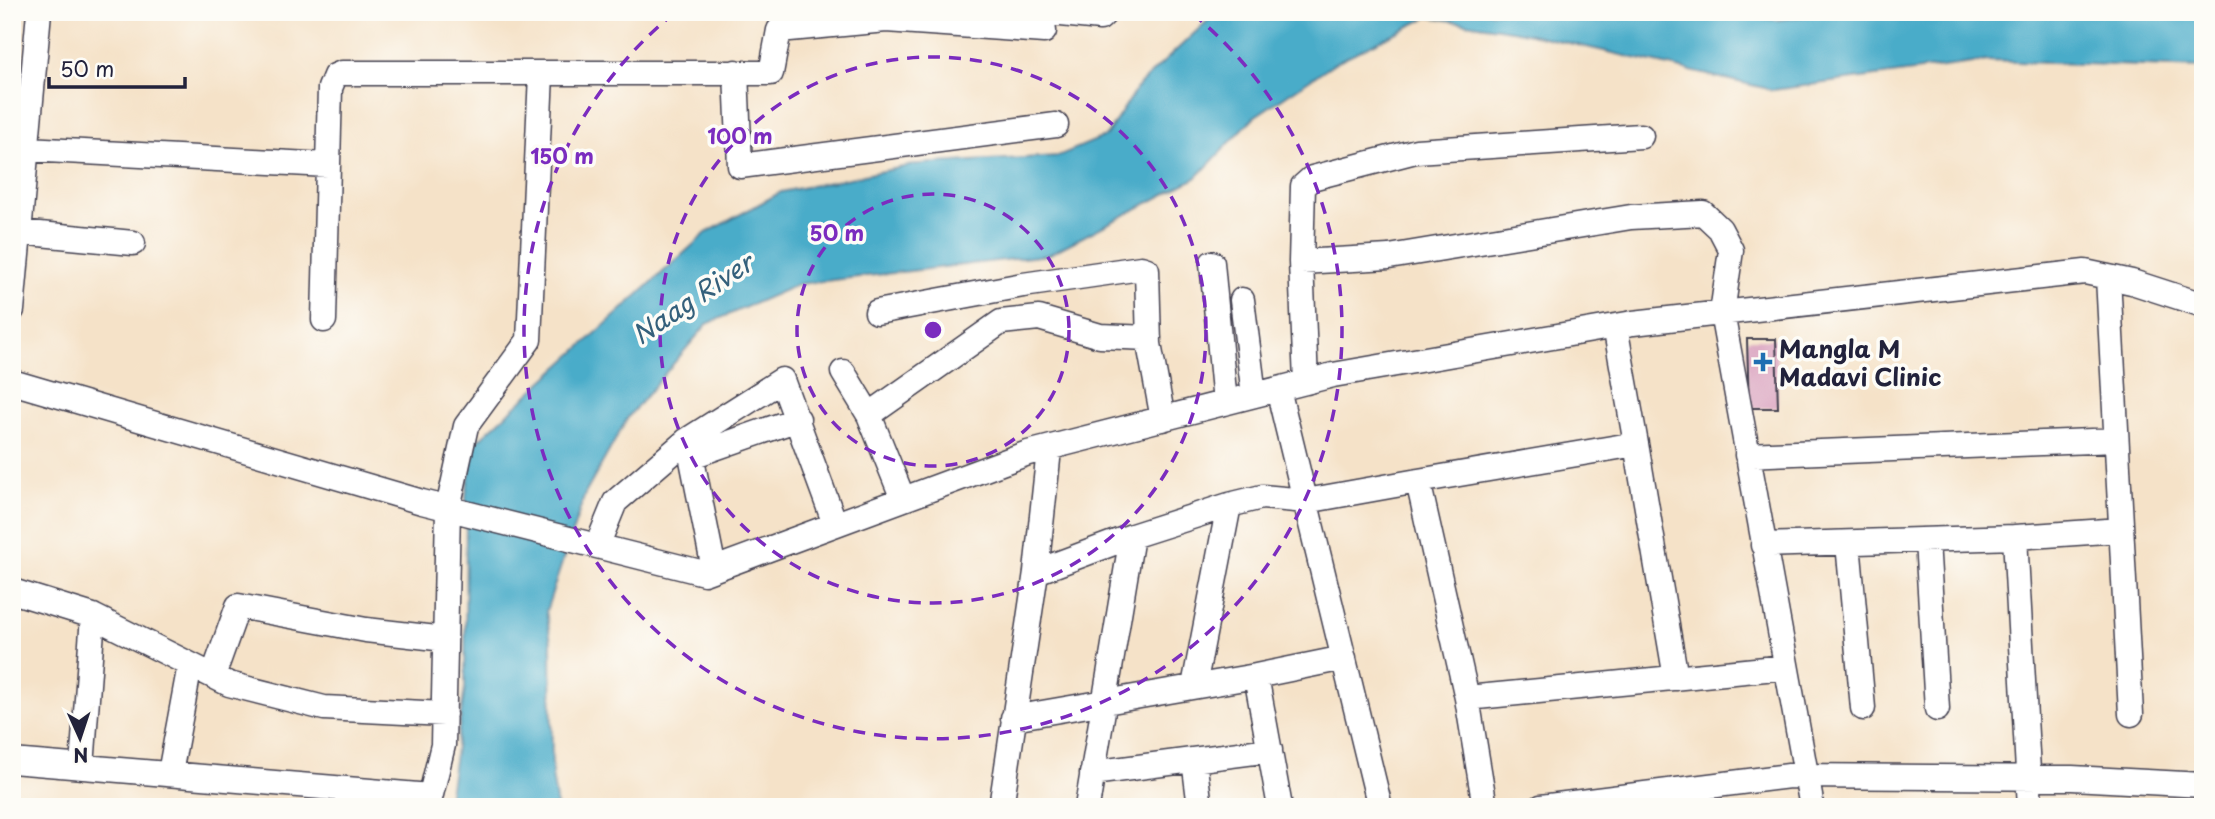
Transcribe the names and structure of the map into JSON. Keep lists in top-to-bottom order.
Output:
{
  "water": ["Naag River"],
  "places": {
    "health": ["Mangla M Madavi Clinic"]
  },
  "scale_bar": "50 m",
  "north": "bottom",
  "rings": ["100 m", "150 m", "50 m"]
}
